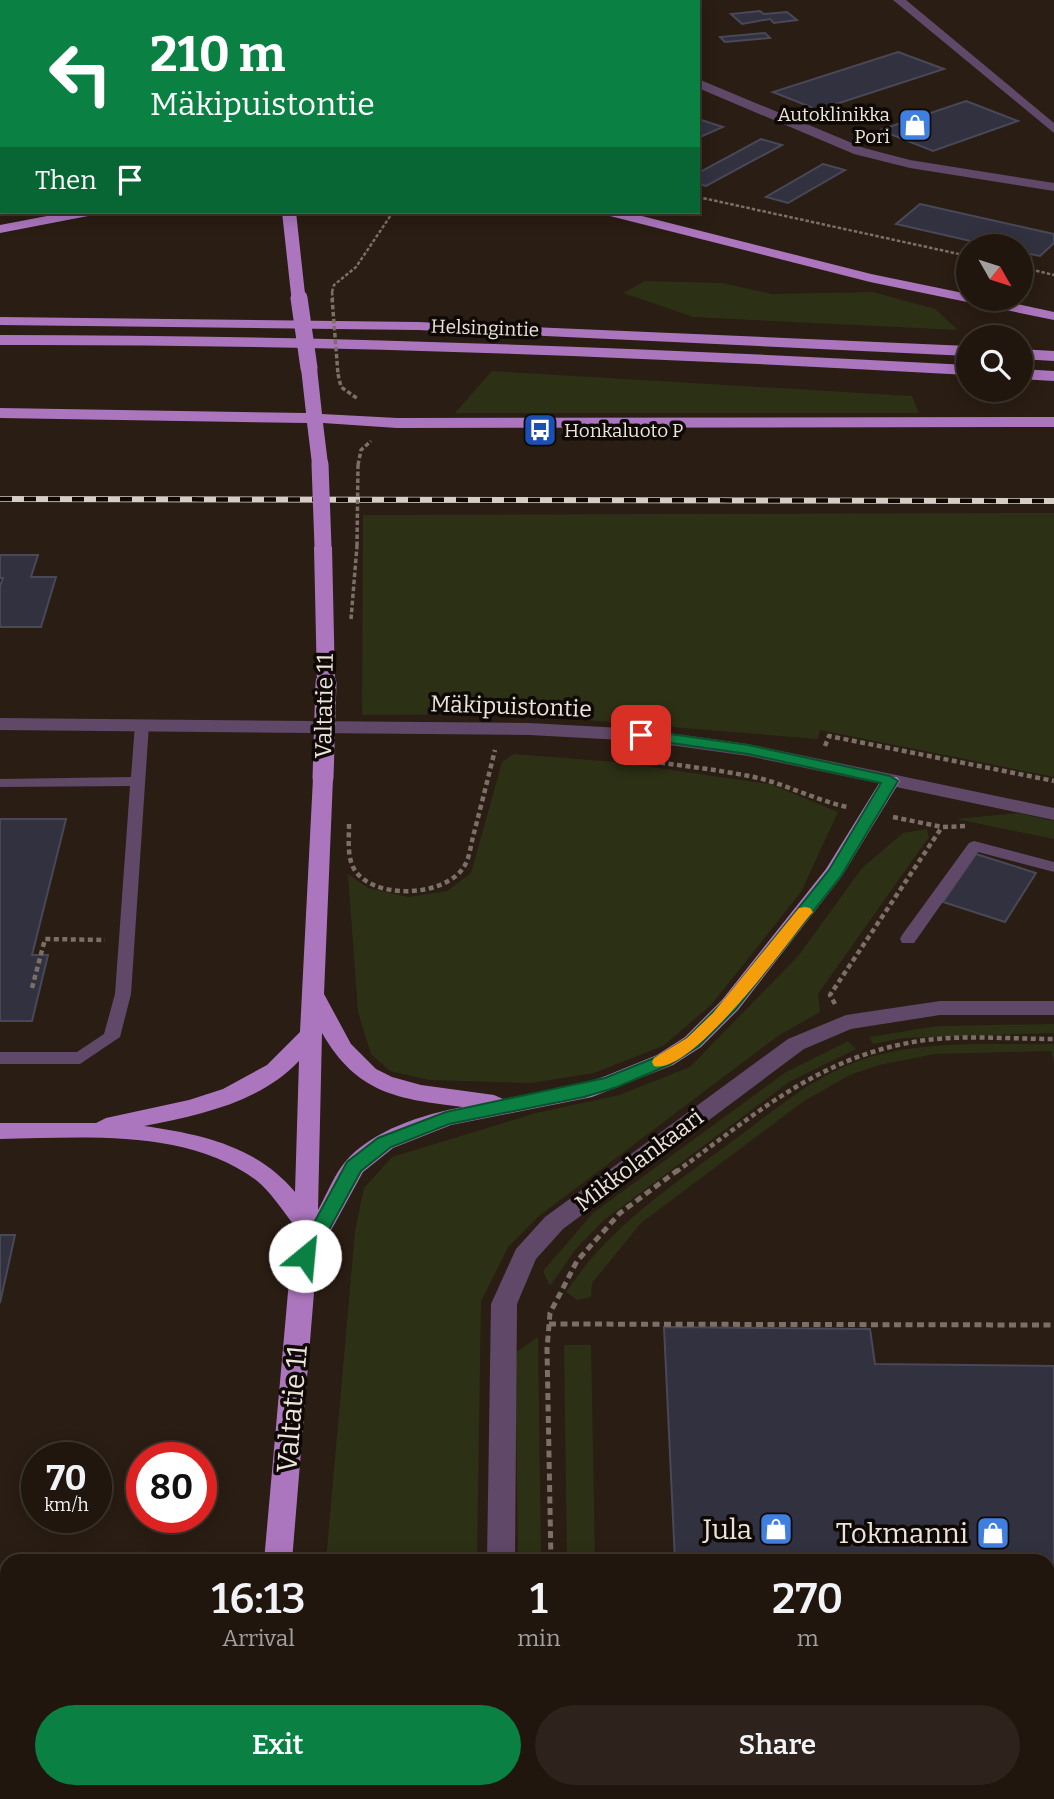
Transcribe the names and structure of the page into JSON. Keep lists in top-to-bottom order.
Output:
{
  "streets": {
    "highway": ["Helsingintie", "Valtatie 11"],
    "street": ["Mäkipuistontie", "Mikkolankaari"]
  },
  "places": {
    "shop": ["Autoklinikka Pori", "Jula", "Tokmanni"],
    "bus stop": ["Honkaluoto P"]
  },
  "north": "bottom right",
  "page": {
    "turn": ["210 m", "Mäkipuistontie"],
    "then": "Then",
    "speed": "70 km/h",
    "limit": "80",
    "eta": [
      "16:13",
      "Arrival",
      "1",
      "min",
      "270",
      "m"
    ],
    "buttons": ["Exit", "Share"]
  }
}
